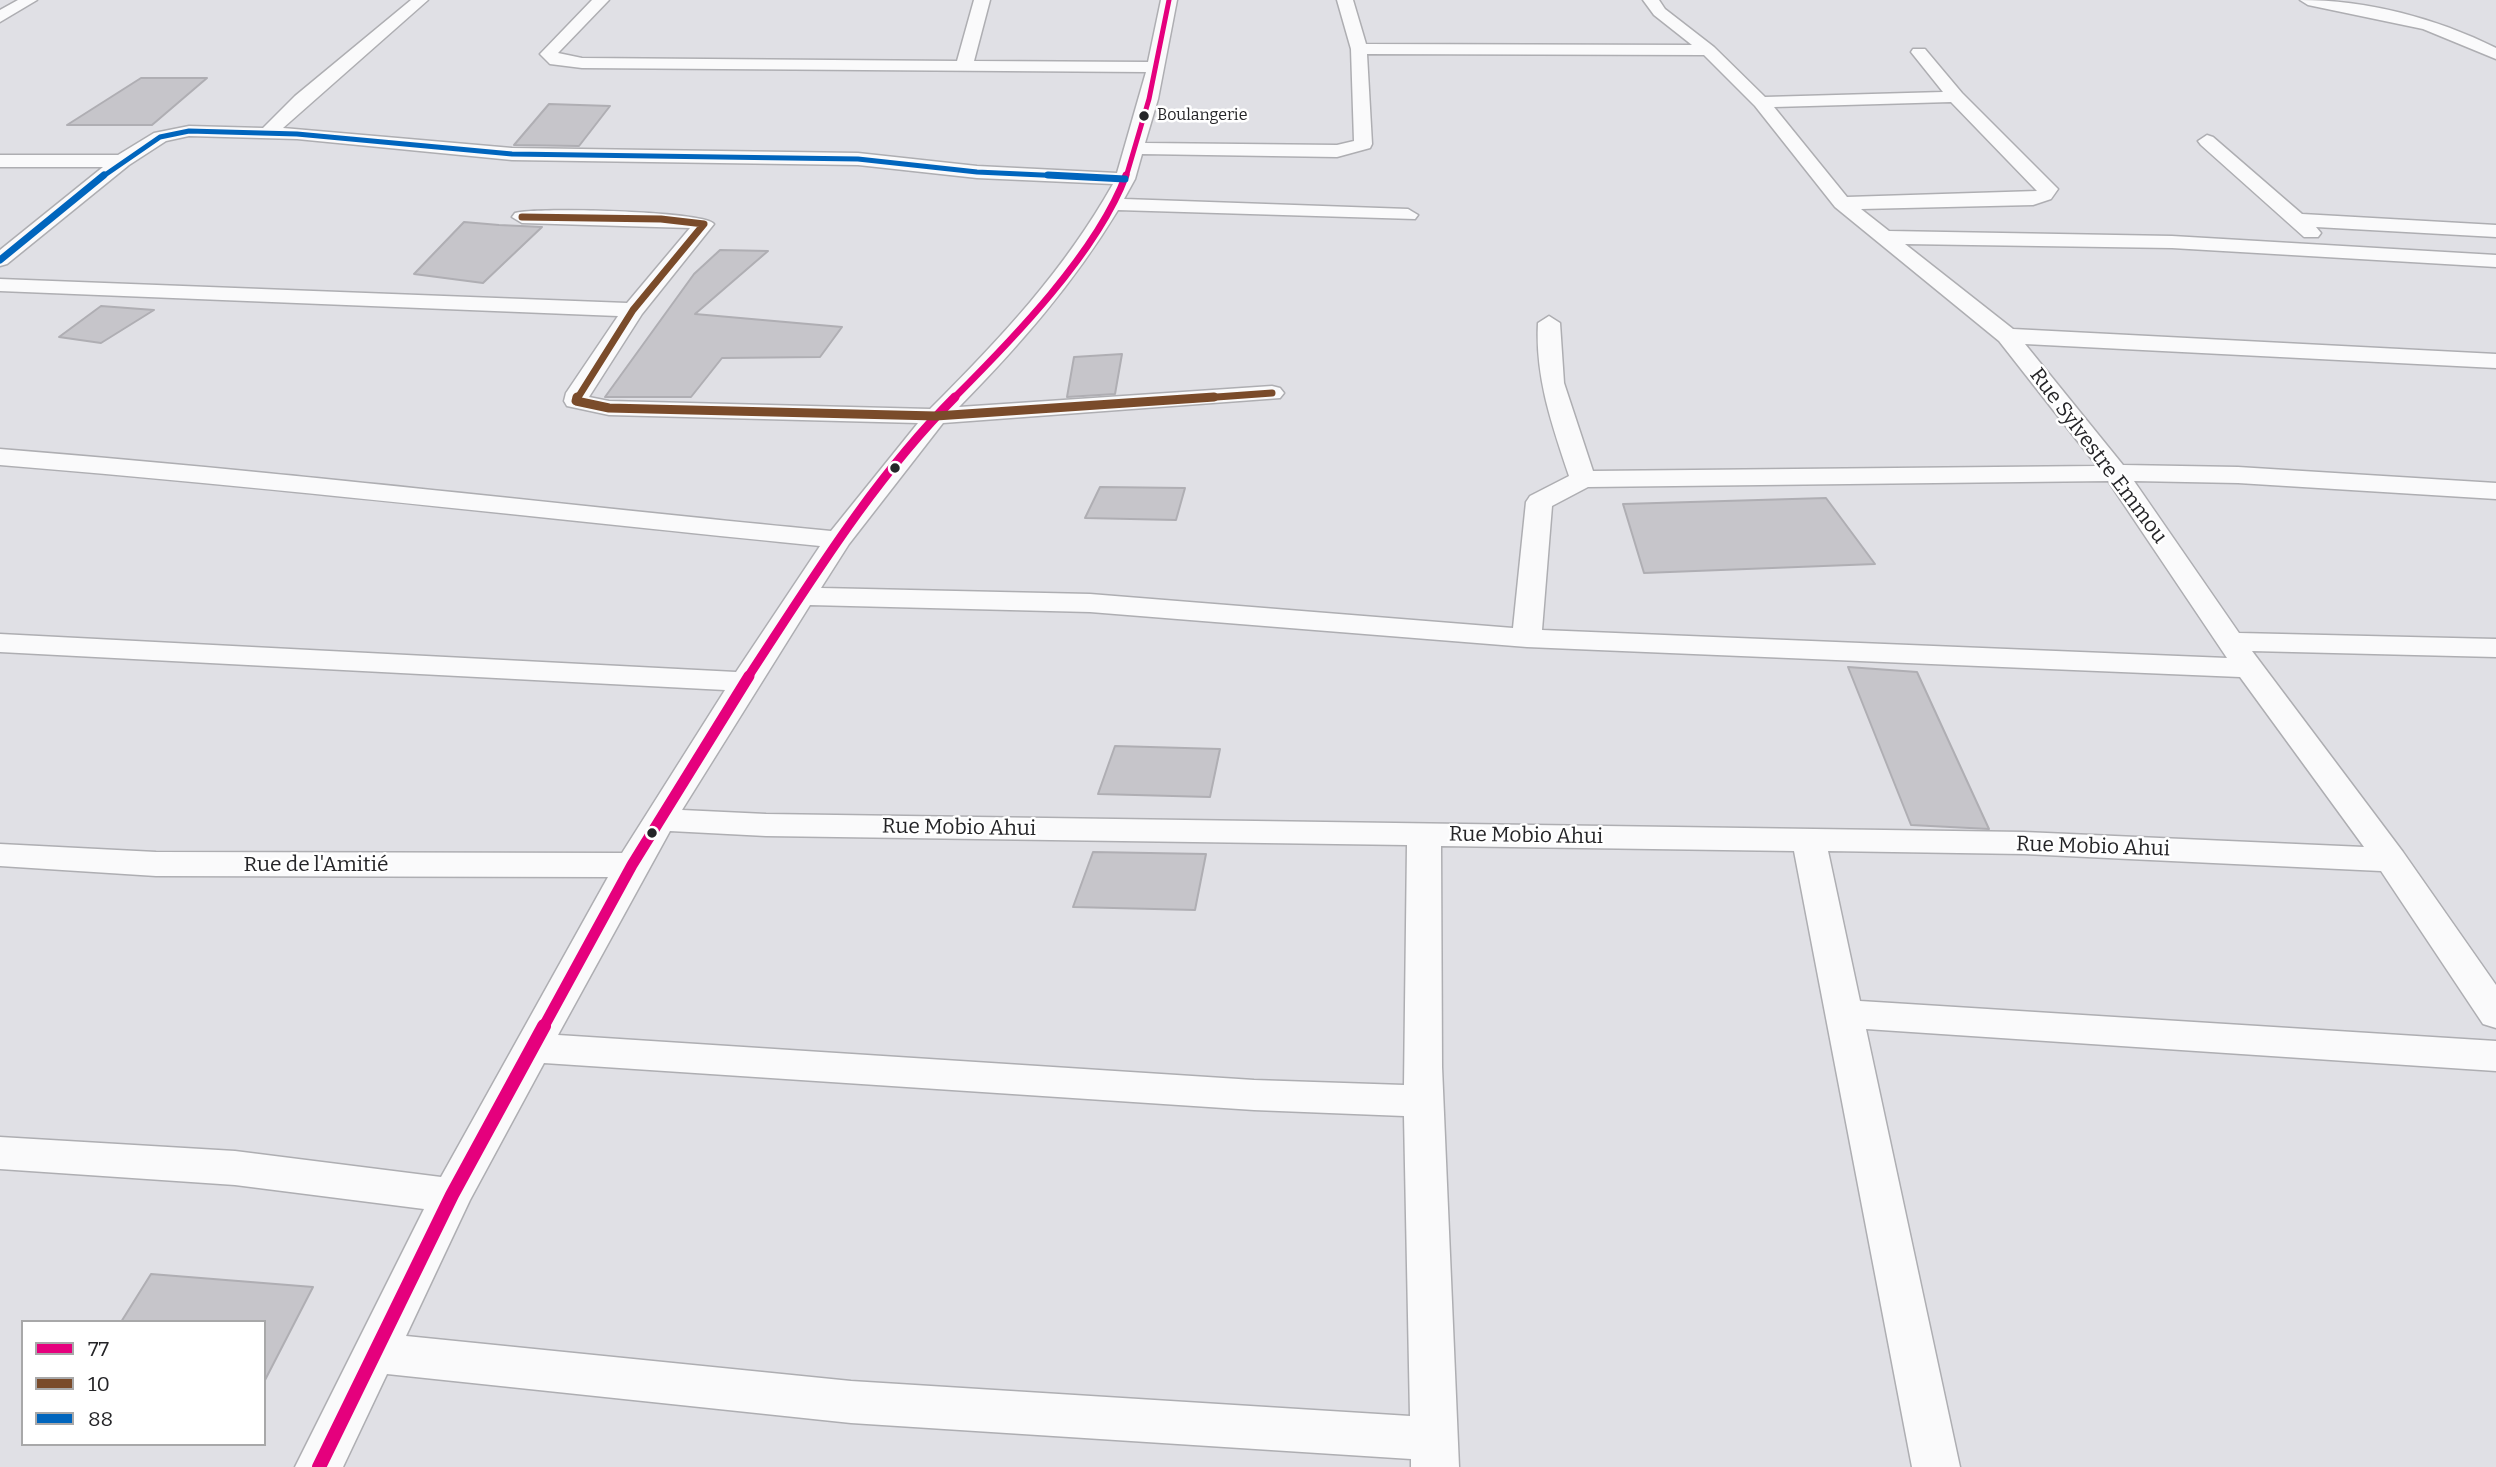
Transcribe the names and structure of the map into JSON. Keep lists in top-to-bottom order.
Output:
{
  "streets": {
    "street": ["Rue Sylvestre Emmou", "Rue Mobio Ahui", "Rue de l'Amitié"]
  },
  "crossings": [
    ["Rue Sylvestre Emmou", "Rue Mobio Ahui"]
  ],
  "places": ["Boulangerie"],
  "lines": ["transit line 77", "transit line 88", "transit line 10"],
  "legend": ["77", "10", "88"]
}
